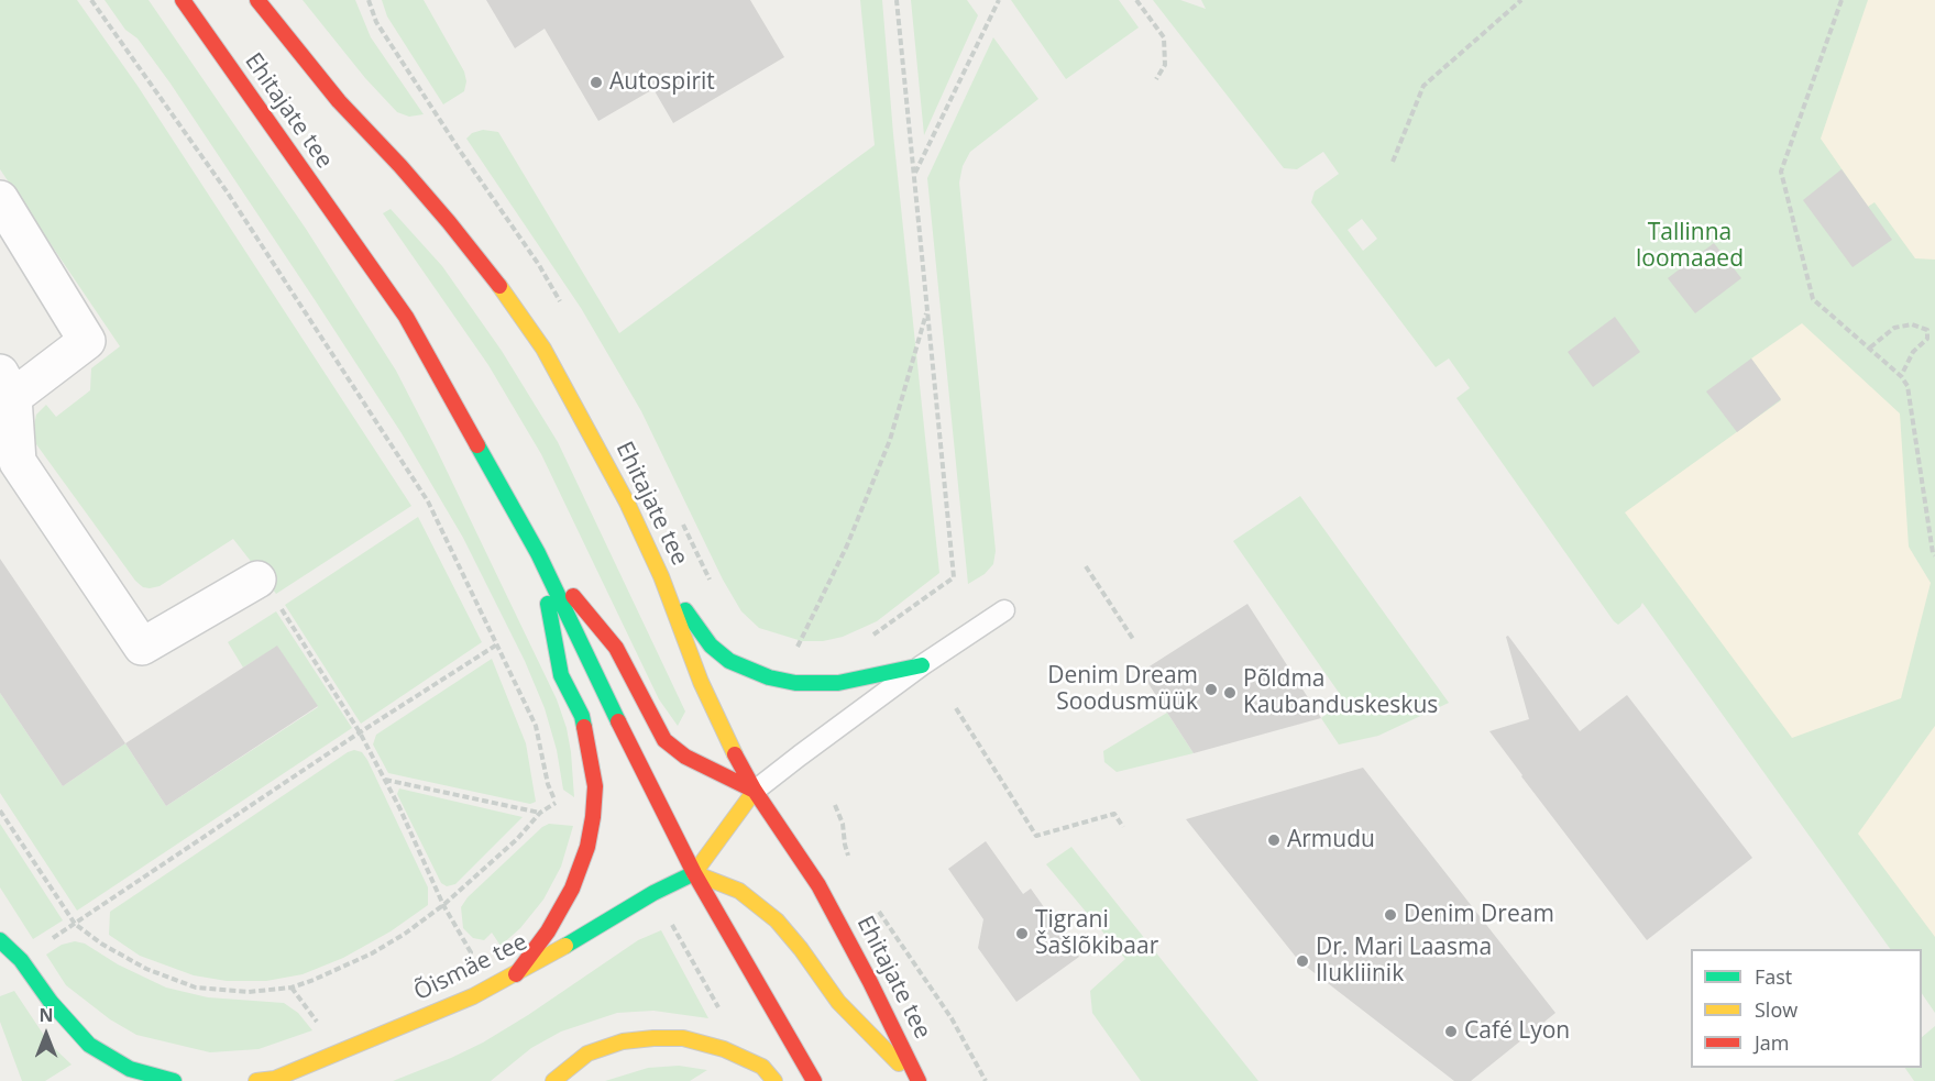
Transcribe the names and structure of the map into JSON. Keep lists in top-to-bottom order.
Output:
{
  "streets": {
    "main road": ["Ehitajate tee", "Õismäe tee"]
  },
  "crossings": [
    ["Ehitajate tee", "Õismäe tee"]
  ],
  "parks": ["Tallinna loomaaed"],
  "places": [
    "Autospirit",
    "Denim Dream Soodusmüük",
    "Põldma Kaubanduskeskus",
    "Armudu",
    "Denim Dream",
    "Tigrani Šašlõkibaar",
    "Dr. Mari Laasma Ilukliinik",
    "Café Lyon"
  ],
  "legend": ["Fast", "Slow", "Jam"],
  "north": "top"
}
